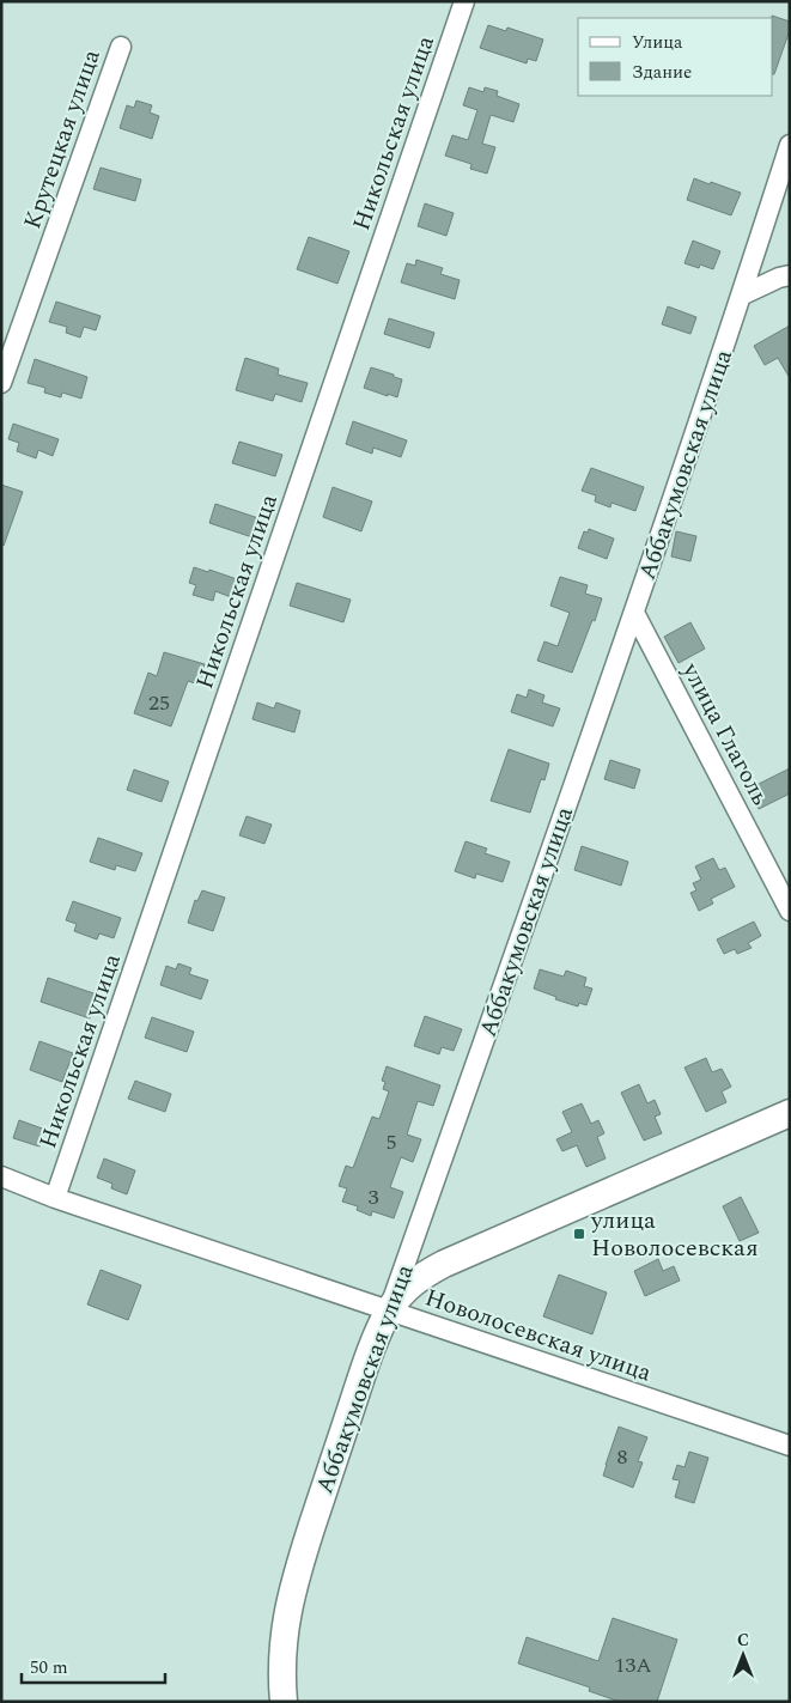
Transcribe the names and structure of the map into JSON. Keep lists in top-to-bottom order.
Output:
{
  "streets": {
    "street": [
      "Никольская улица",
      "Крутецкая улица",
      "Аббакумовская улица",
      "улица Глаголь",
      "Новолосевская улица"
    ]
  },
  "crossings": [
    ["Никольская улица", "Новолосевская улица"],
    ["Аббакумовская улица", "улица Глаголь"],
    ["Аббакумовская улица", "Новолосевская улица"]
  ],
  "places": {
    "transit": ["улица Новолосевская"]
  },
  "house_numbers": [
    "25",
    "5",
    "3",
    "8",
    "13А"
  ],
  "legend": ["Улица", "Здание"],
  "scale_bar": "50 m",
  "north": "top"
}
